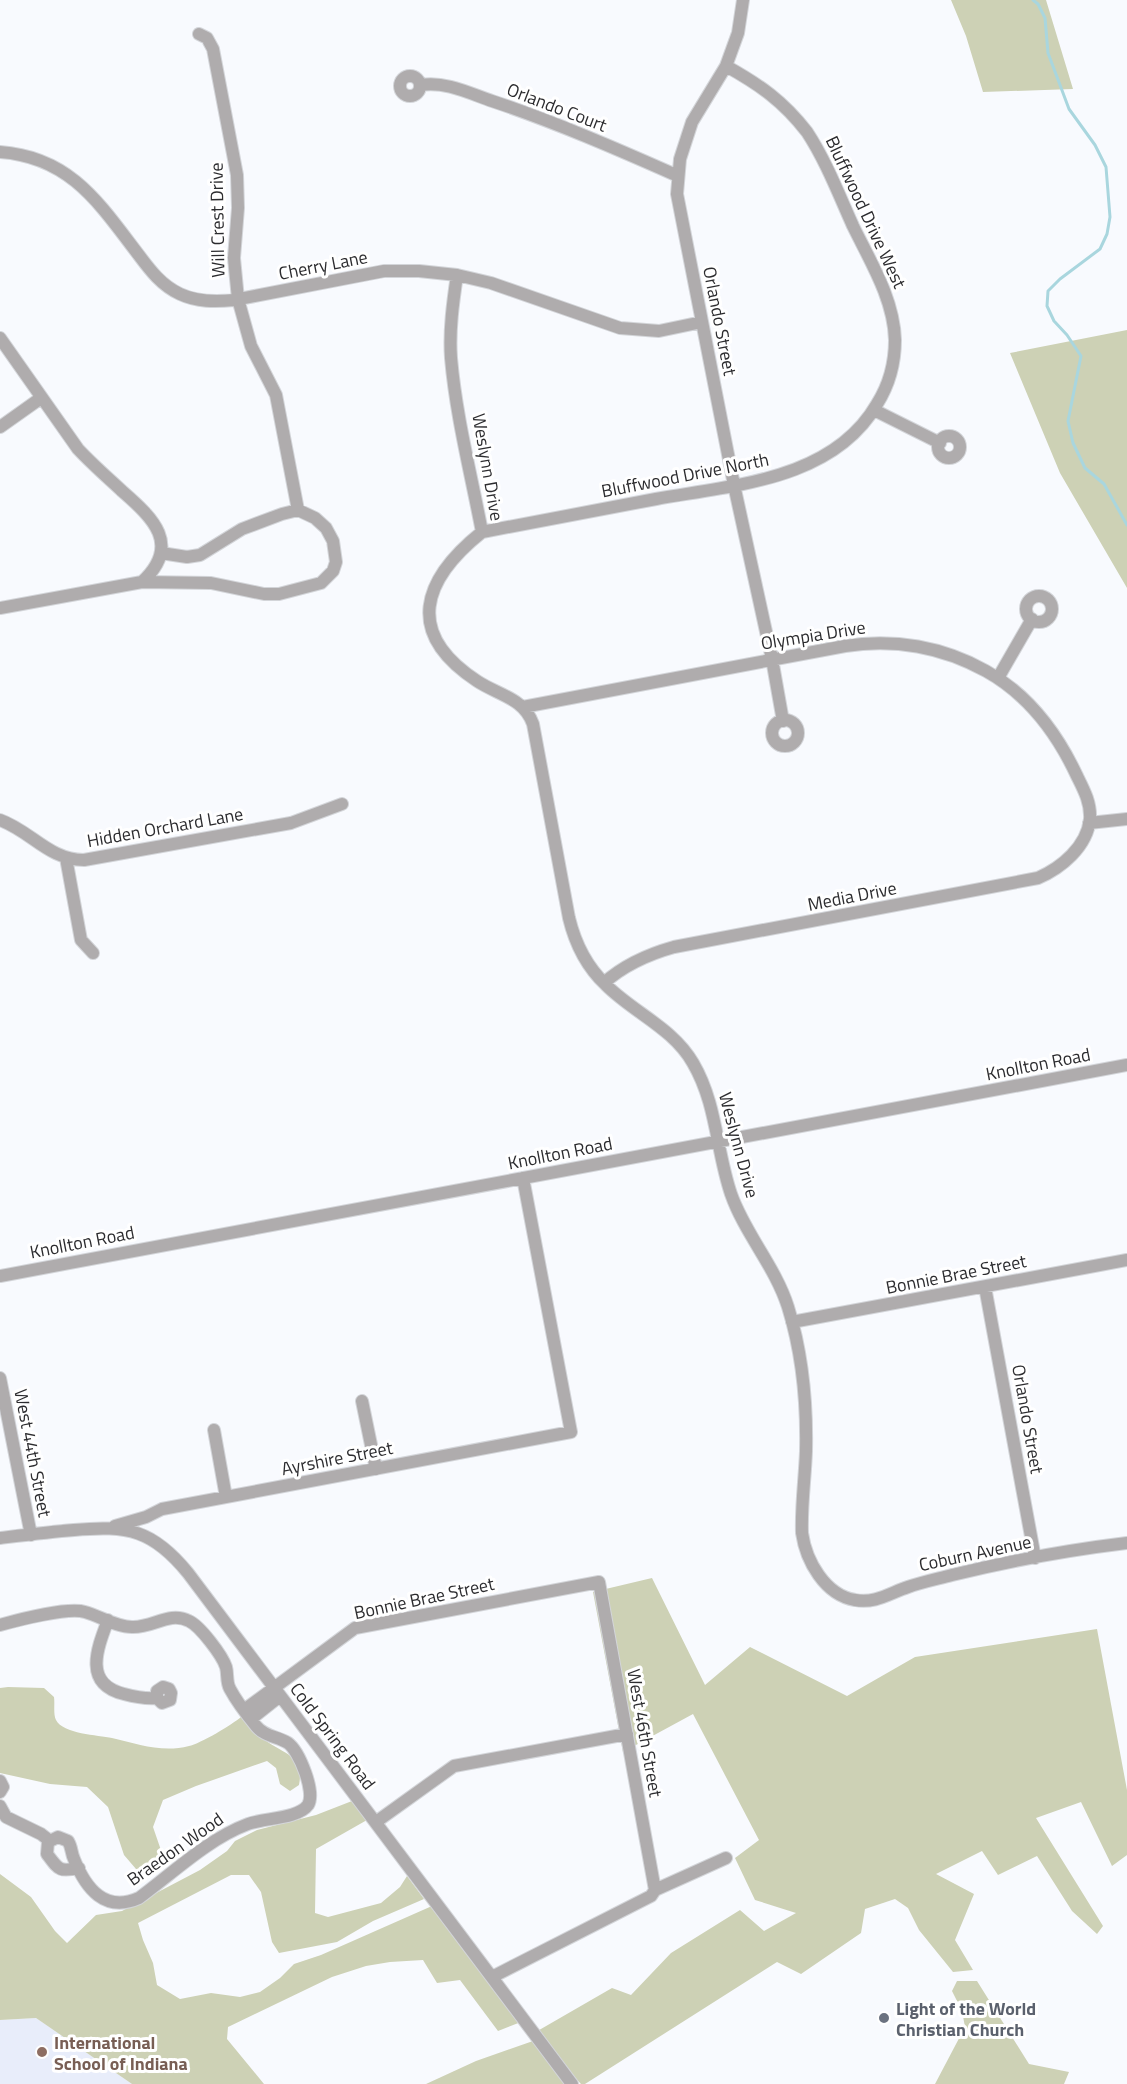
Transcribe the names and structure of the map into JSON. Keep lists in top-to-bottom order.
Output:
{
  "streets": {
    "street": [
      "Orlando Court",
      "Bluffwood Drive West",
      "Will Crest Drive",
      "Cherry Lane",
      "Orlando Street",
      "Weslynn Drive",
      "Bluffwood Drive North",
      "Olympia Drive",
      "Hidden Orchard Lane",
      "Media Drive",
      "Knollton Road",
      "Bonnie Brae Street",
      "West 44th Street",
      "Ayrshire Street",
      "Coburn Avenue",
      "West 46th Street",
      "Cold Spring Road",
      "Braedon Wood"
    ]
  },
  "crossings": [
    ["Orlando Court", "Orlando Street"],
    ["Bluffwood Drive West", "Orlando Street"],
    ["Bluffwood Drive West", "Bluffwood Drive North"],
    ["Will Crest Drive", "Cherry Lane"],
    ["Cherry Lane", "Orlando Street"],
    ["Cherry Lane", "Weslynn Drive"],
    ["Orlando Street", "Bluffwood Drive North"],
    ["Orlando Street", "Olympia Drive"],
    ["Orlando Street", "Bonnie Brae Street"],
    ["Orlando Street", "Coburn Avenue"],
    ["Weslynn Drive", "Bluffwood Drive North"],
    ["Weslynn Drive", "Olympia Drive"],
    ["Weslynn Drive", "Media Drive"],
    ["Weslynn Drive", "Knollton Road"],
    ["Weslynn Drive", "Bonnie Brae Street"],
    ["Weslynn Drive", "Coburn Avenue"],
    ["Olympia Drive", "Media Drive"],
    ["Knollton Road", "Ayrshire Street"],
    ["Bonnie Brae Street", "West 46th Street"],
    ["Bonnie Brae Street", "Cold Spring Road"],
    ["Bonnie Brae Street", "Braedon Wood"],
    ["West 44th Street", "Cold Spring Road"],
    ["Ayrshire Street", "Cold Spring Road"]
  ],
  "places": ["Light of the World Christian Church", "International School of Indiana"]
}
